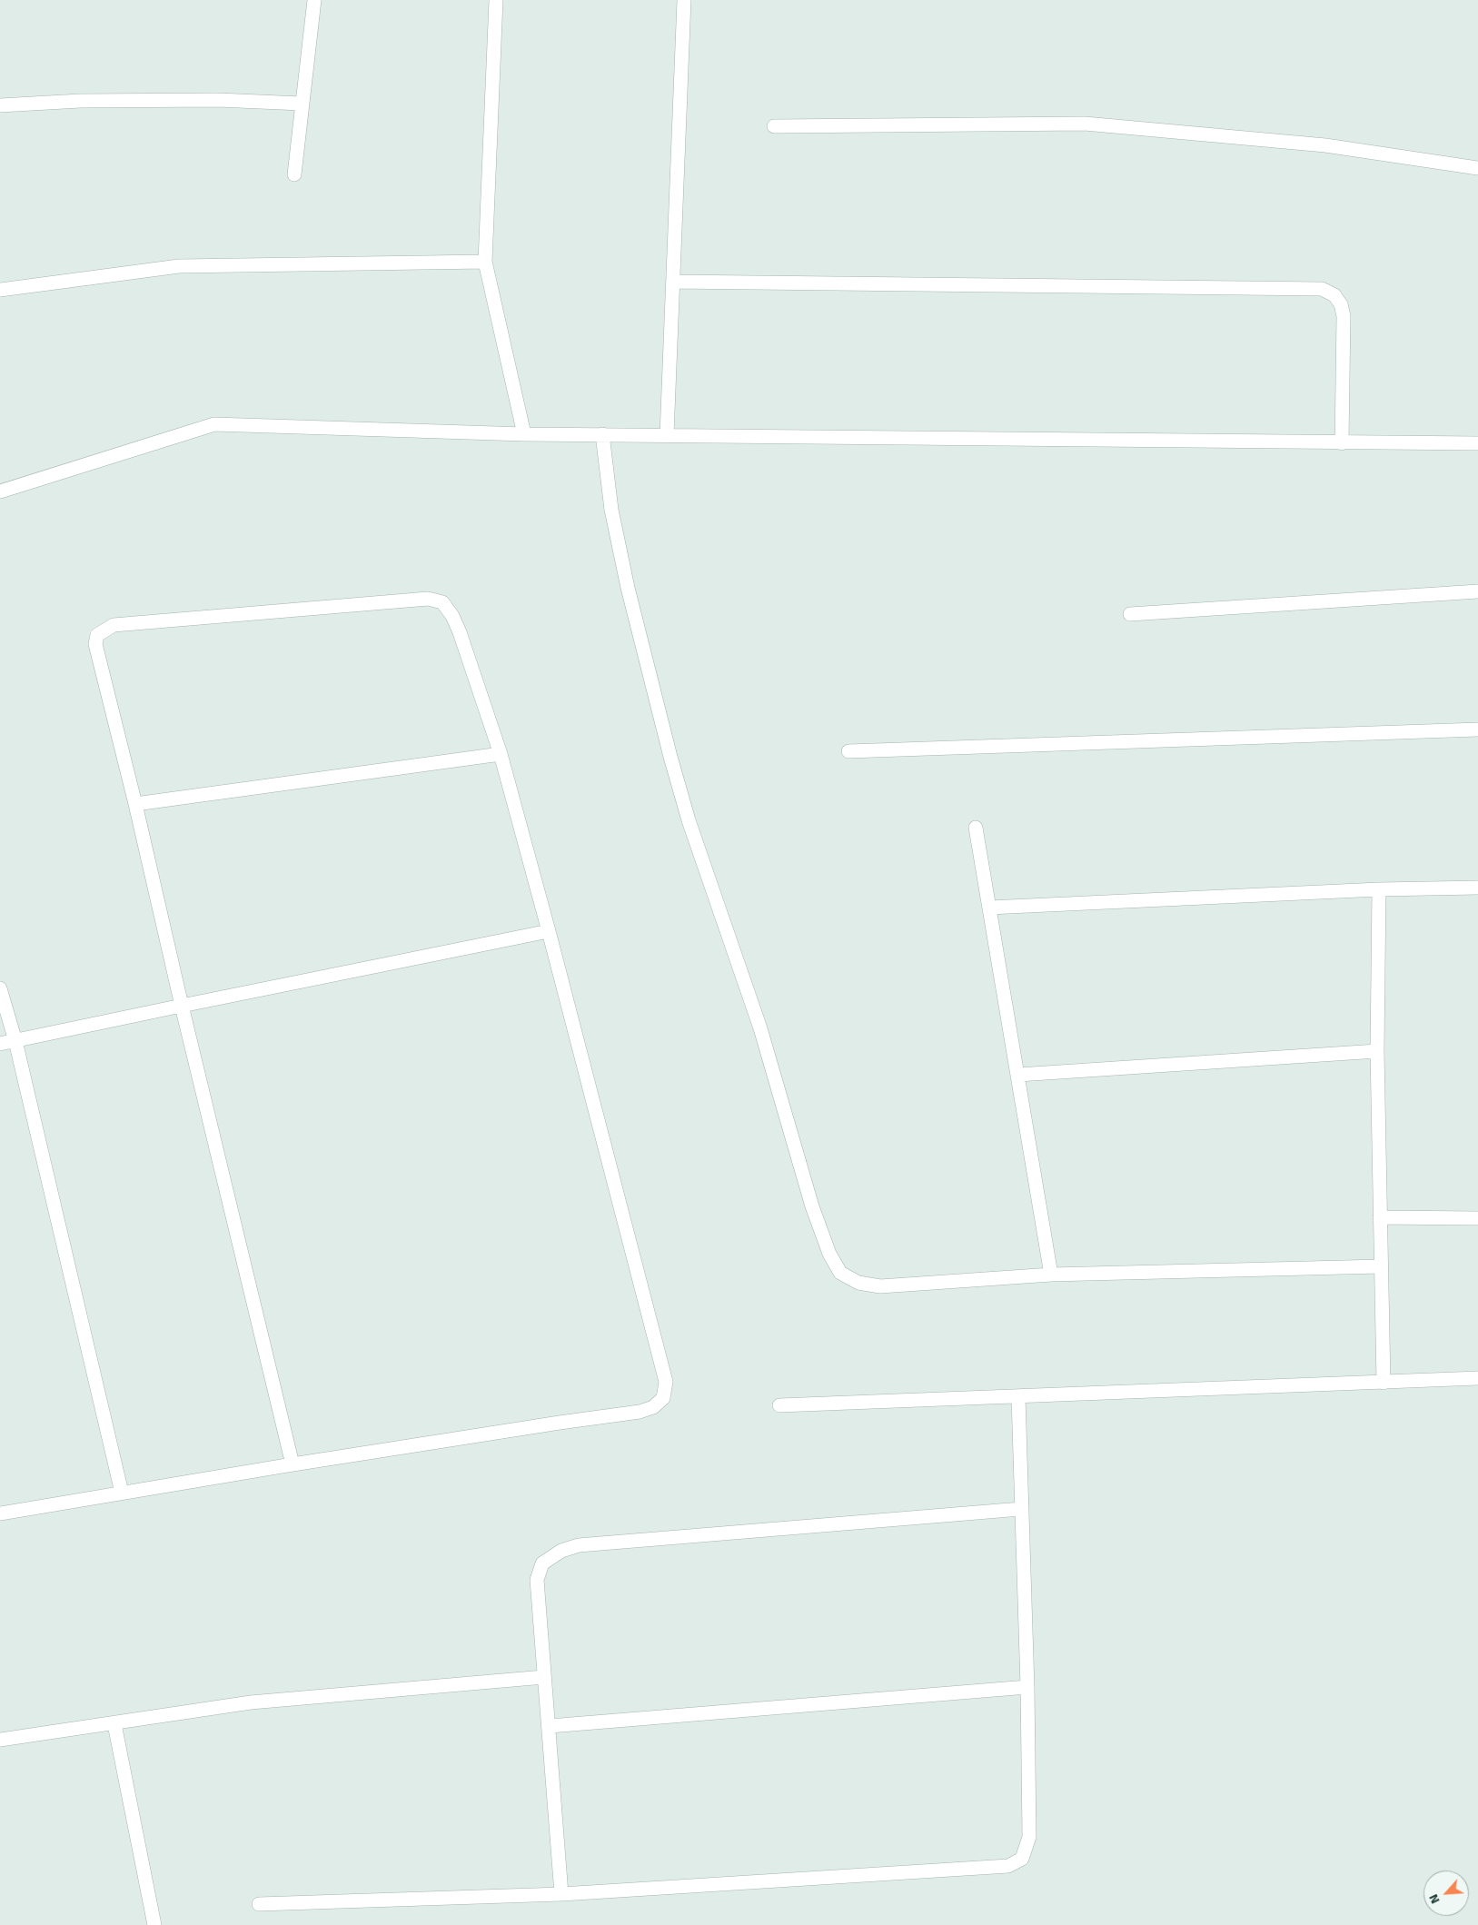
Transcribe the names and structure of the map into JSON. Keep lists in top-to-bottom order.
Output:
{
  "north": "bottom left"
}
